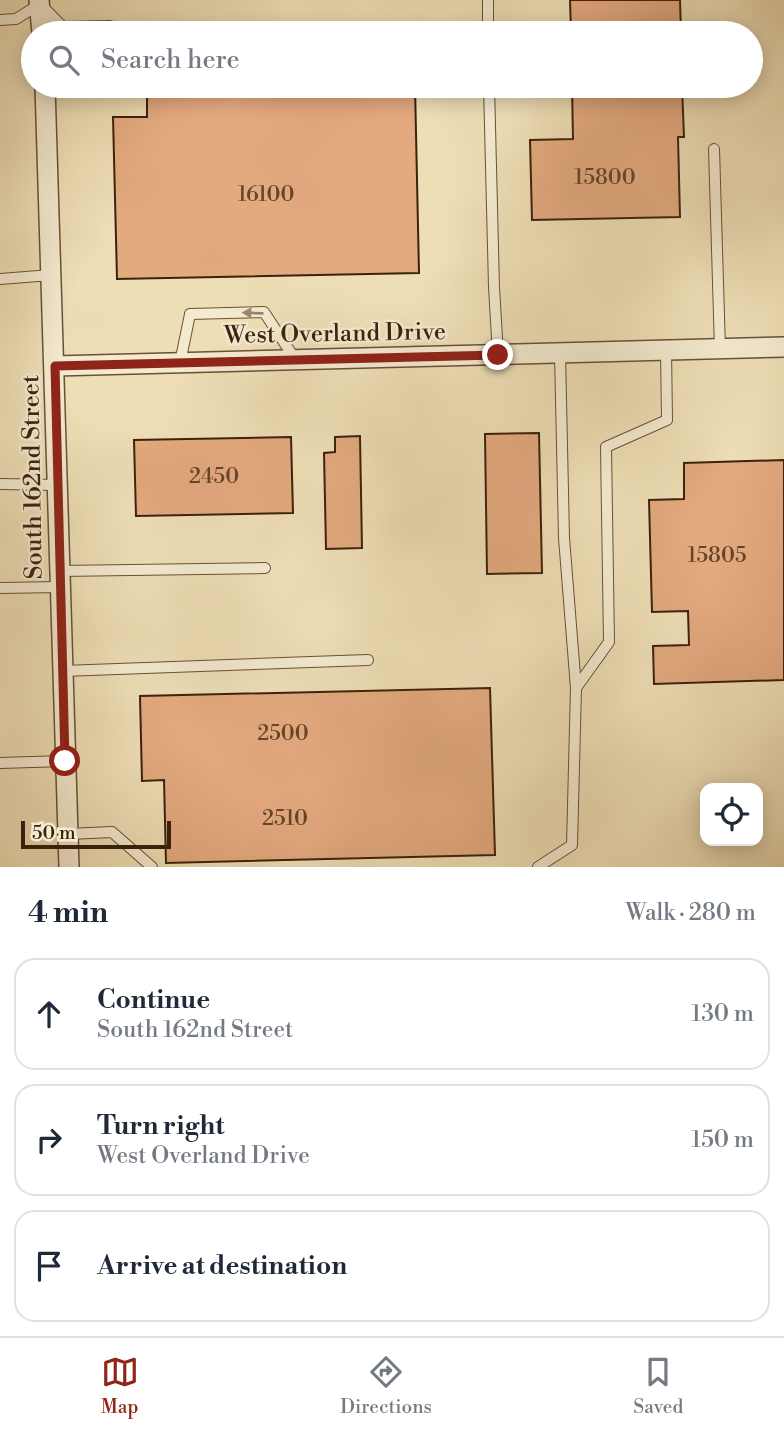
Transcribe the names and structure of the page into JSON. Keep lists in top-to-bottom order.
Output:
{
  "streets": {
    "street": ["West Overland Drive", "South 162nd Street"]
  },
  "crossings": [
    ["West Overland Drive", "South 162nd Street"]
  ],
  "house_numbers": [
    "15800",
    "16100",
    "2450",
    "15805",
    "2500",
    "2510"
  ],
  "scale_bar": "50 m",
  "page": {
    "search": "Search here",
    "scale": "50 m",
    "heading": ["4 min", "Walk · 280 m"],
    "list": [
      ["Continue", "South 162nd Street", "130 m"],
      ["Turn right", "West Overland Drive", "150 m"],
      "Arrive at destination"
    ],
    "nav": ["Map", "Directions", "Saved"]
  }
}
